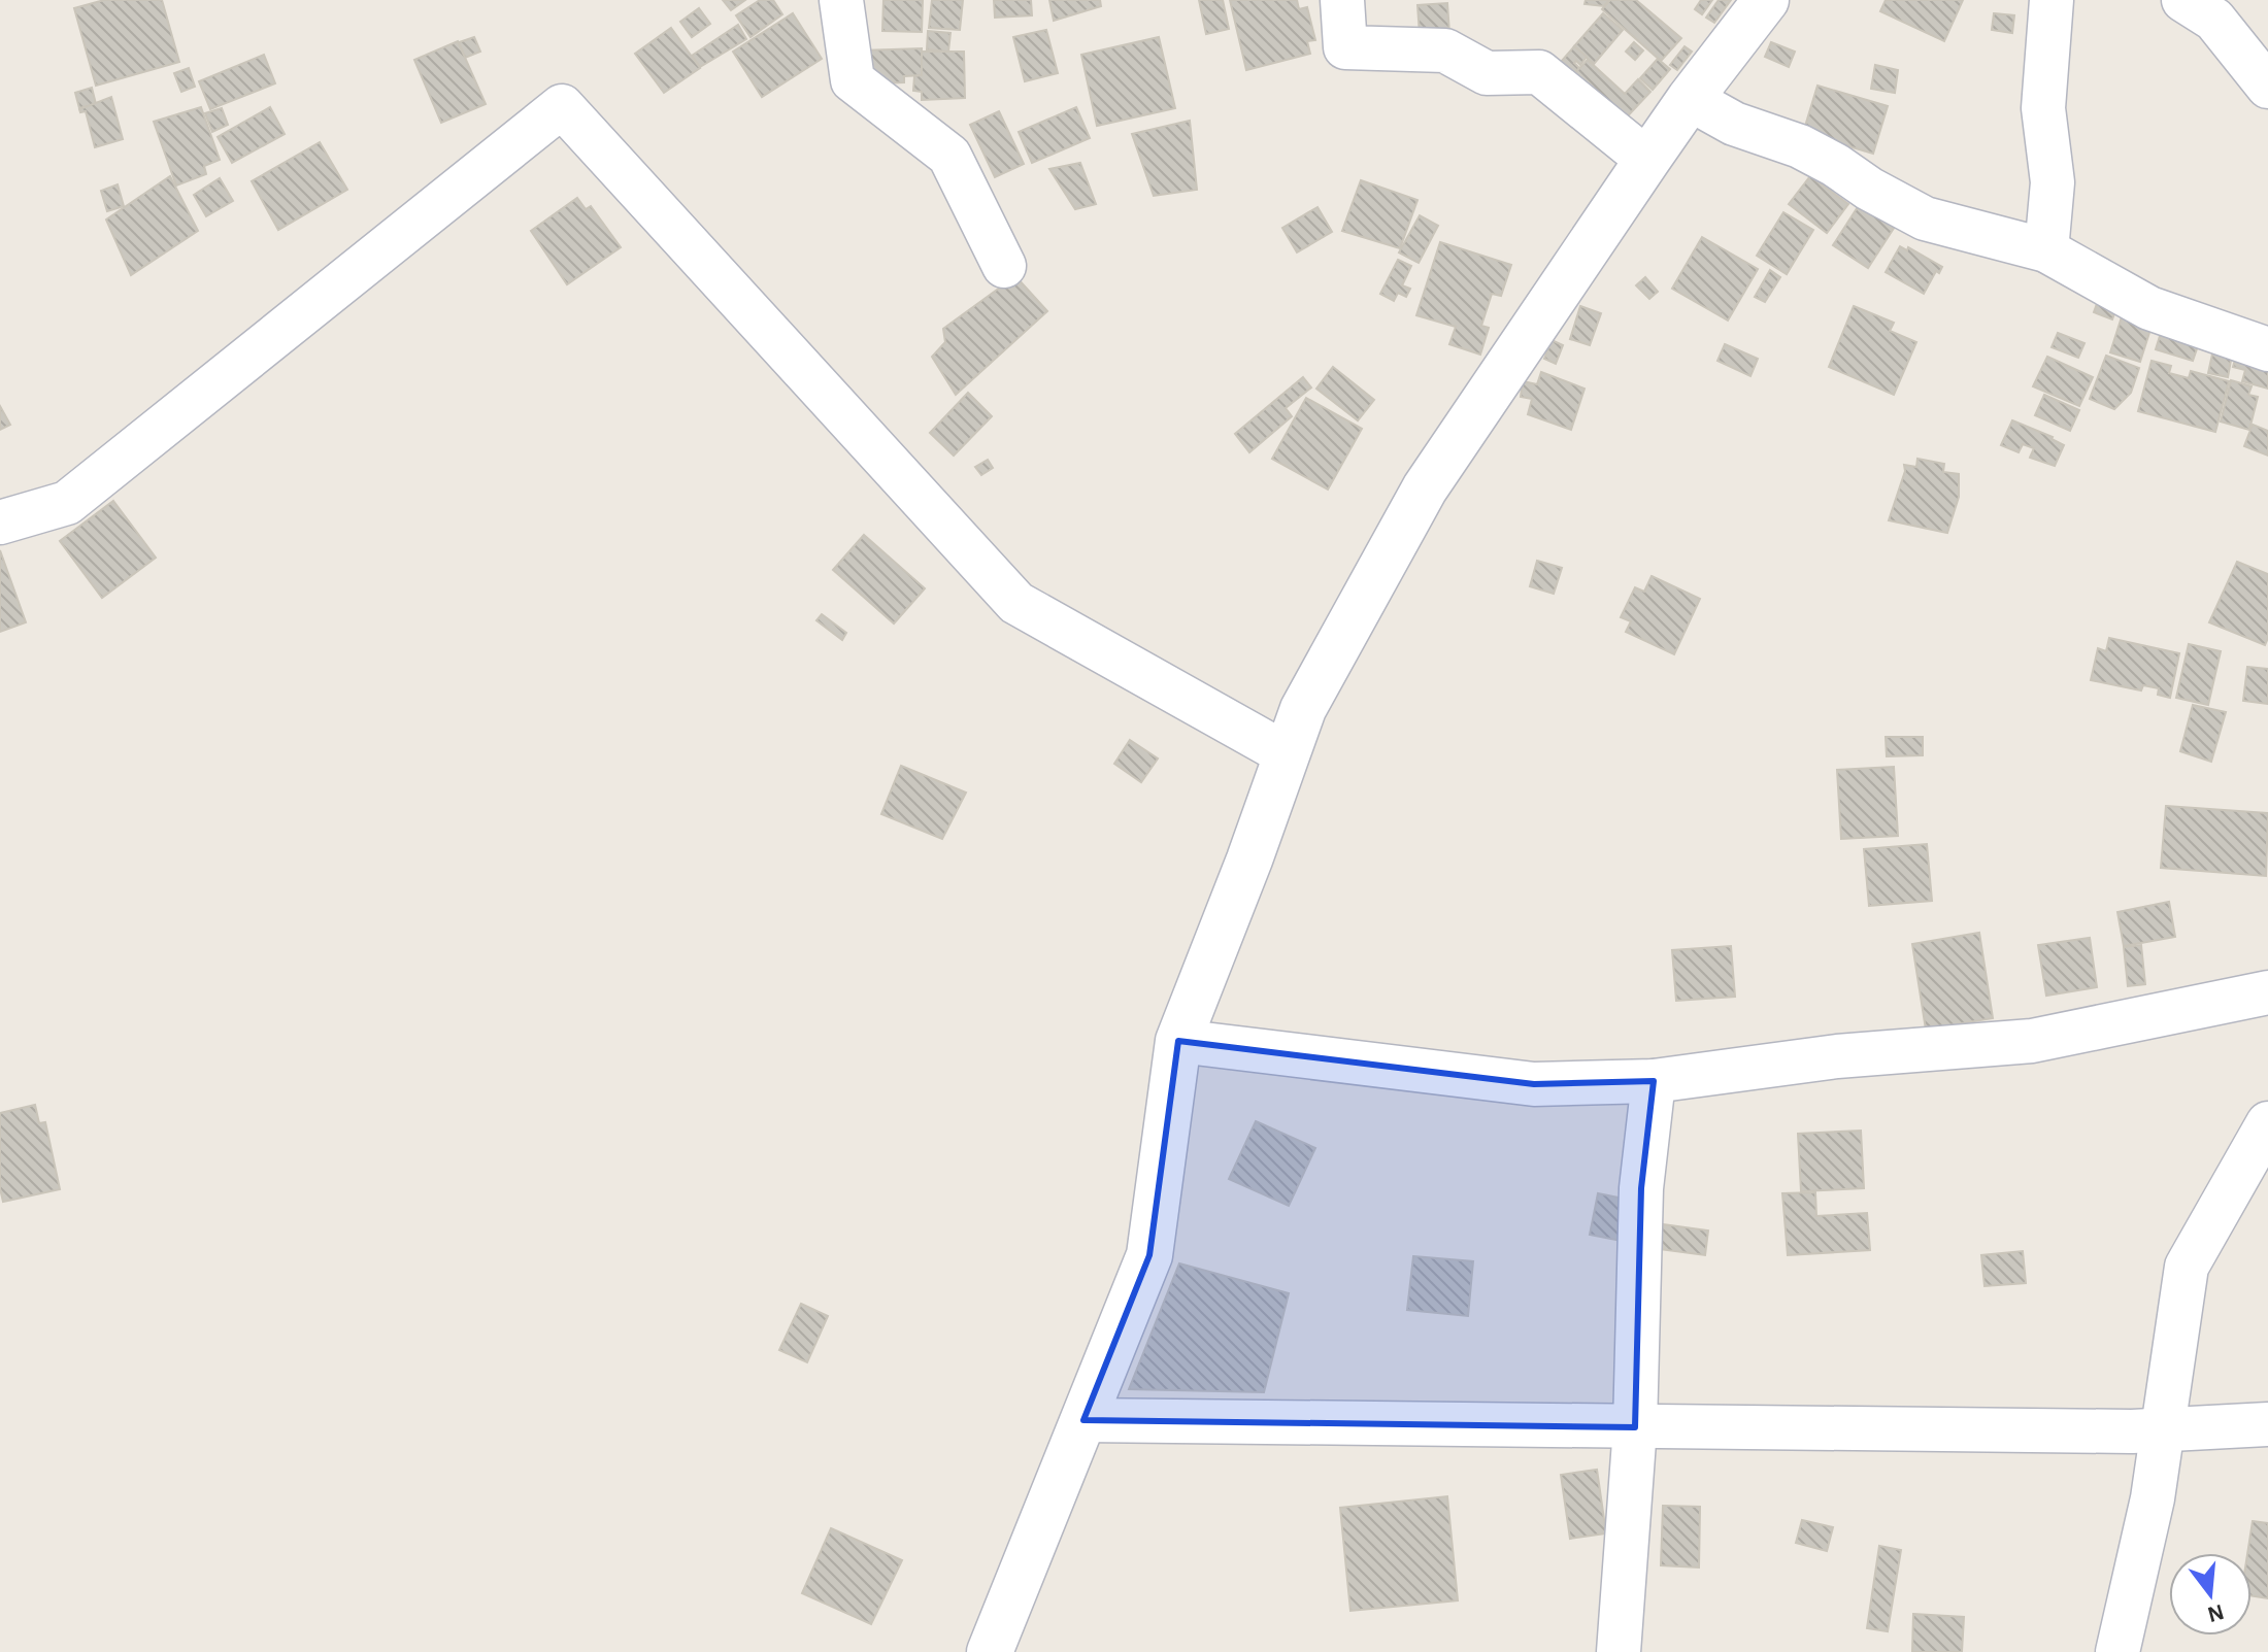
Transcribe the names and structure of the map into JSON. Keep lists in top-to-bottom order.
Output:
{
  "north": "bottom"
}
